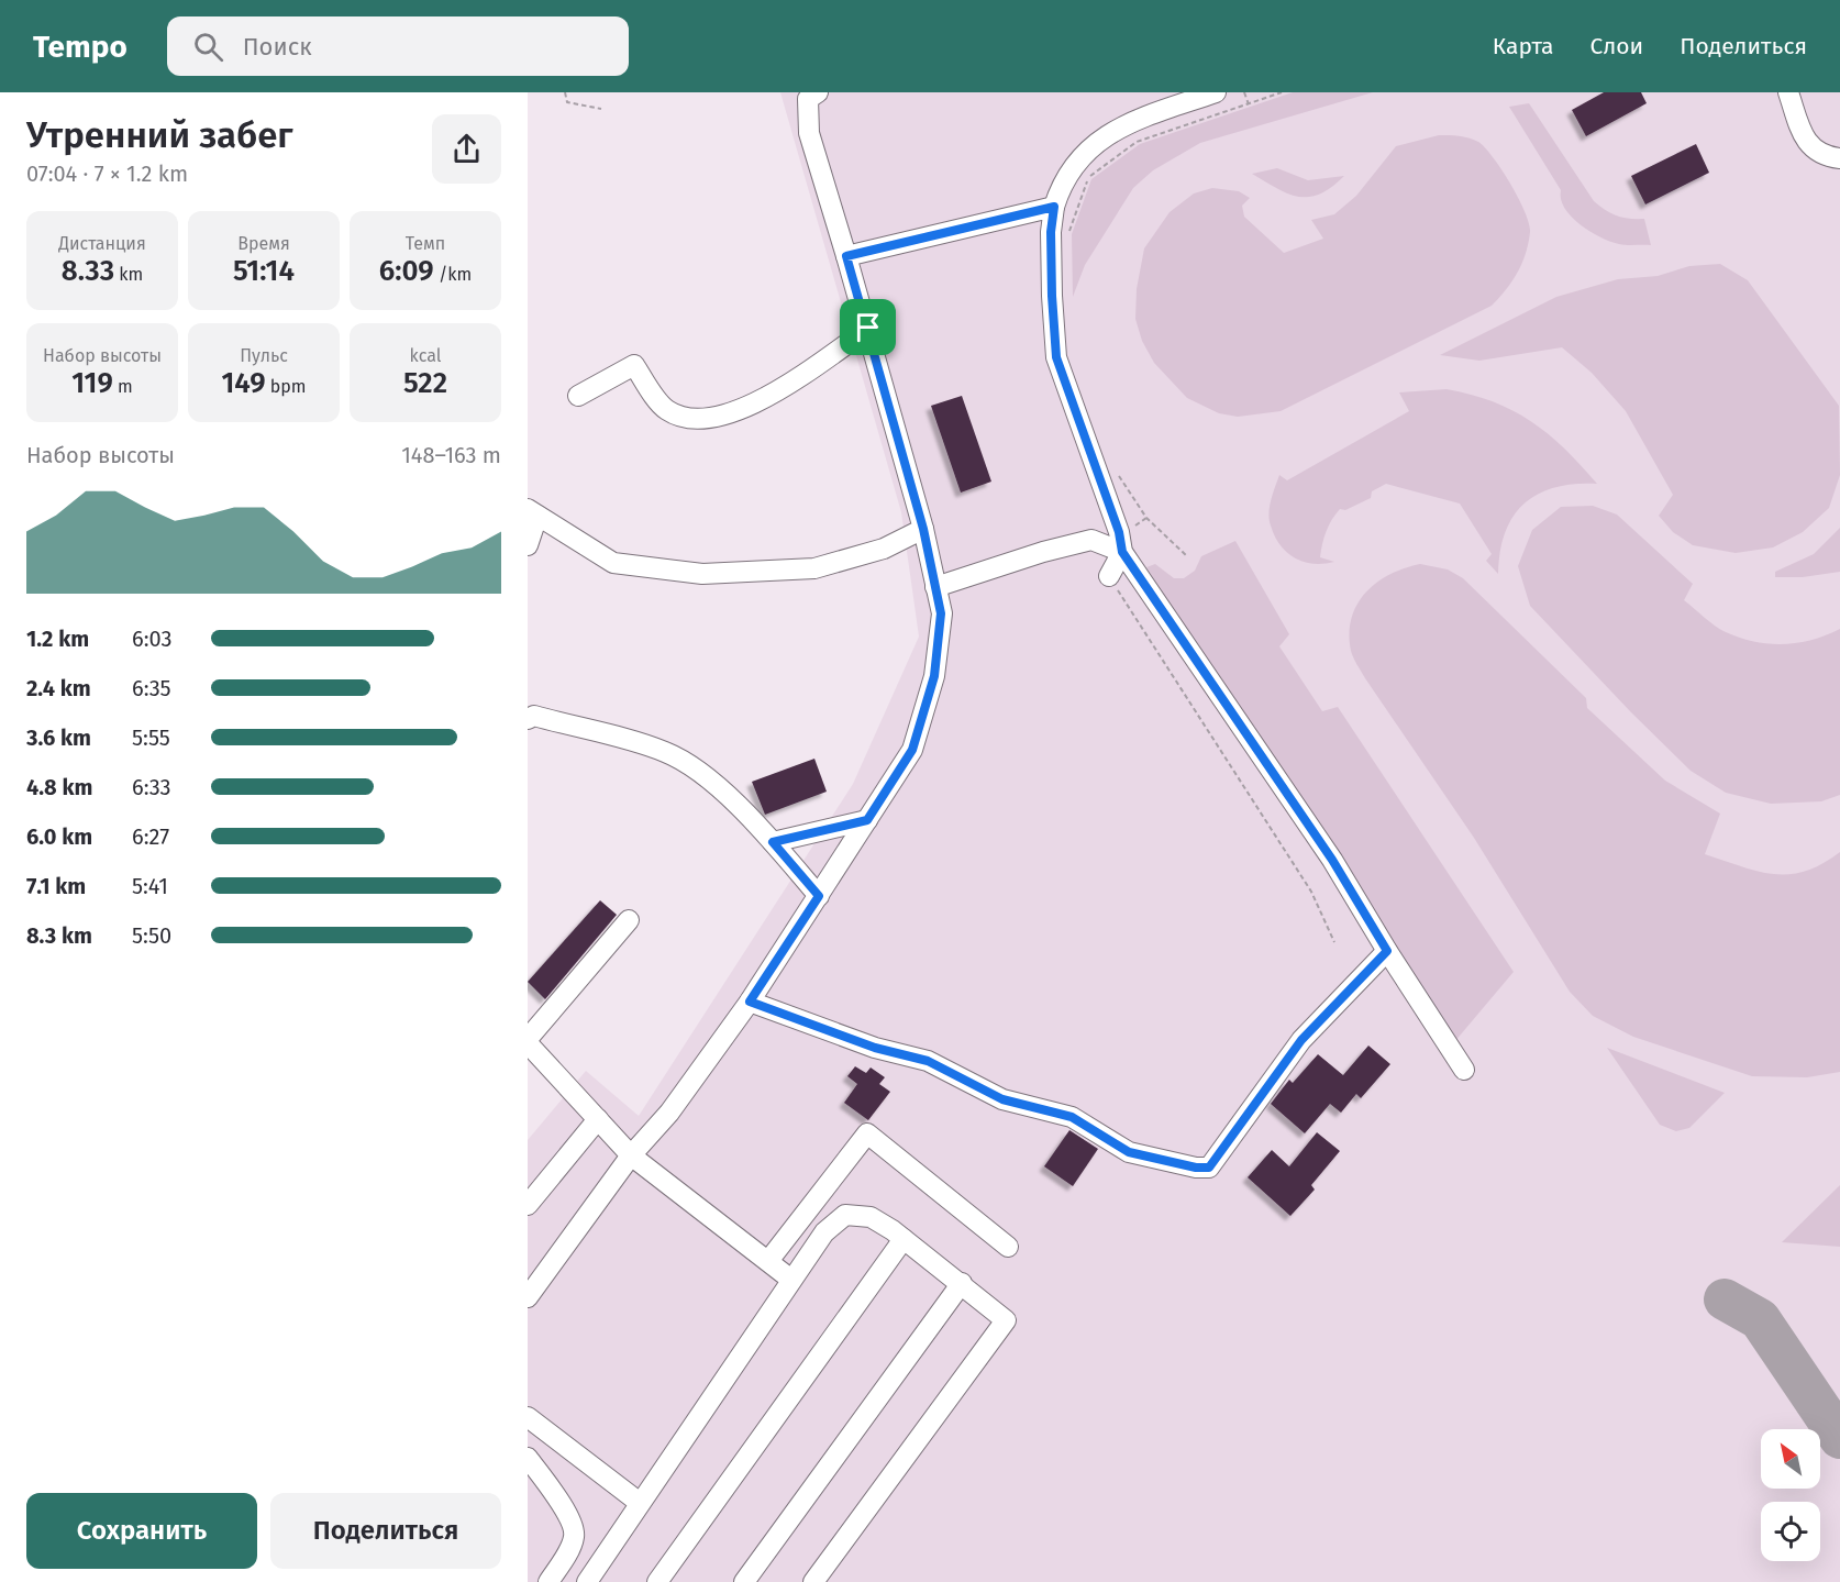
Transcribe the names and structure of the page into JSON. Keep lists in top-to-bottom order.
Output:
{
  "north": "top left",
  "page": {
    "header": "Tempo",
    "search": "Поиск",
    "nav": ["Карта", "Слои", "Поделиться"],
    "heading": ["Утренний забег", "07:04 · 7 × 1.2 km"],
    "stats": [
      ["Дистанция", "8.33 km"],
      ["Время", "51:14"],
      ["Темп", "6:09 /km"],
      ["Набор высоты", "119 m"],
      ["Пульс", "149 bpm"],
      ["kcal", "522"]
    ],
    "chart": ["Набор высоты", "148–163 m"],
    "list": [
      {
        "name": "1.2 km",
        "note": "6:03"
      },
      {
        "name": "2.4 km",
        "note": "6:35"
      },
      {
        "name": "3.6 km",
        "note": "5:55"
      },
      {
        "name": "4.8 km",
        "note": "6:33"
      },
      {
        "name": "6.0 km",
        "note": "6:27"
      },
      {
        "name": "7.1 km",
        "note": "5:41"
      },
      {
        "name": "8.3 km",
        "note": "5:50"
      }
    ],
    "buttons": ["Сохранить", "Поделиться"]
  }
}
